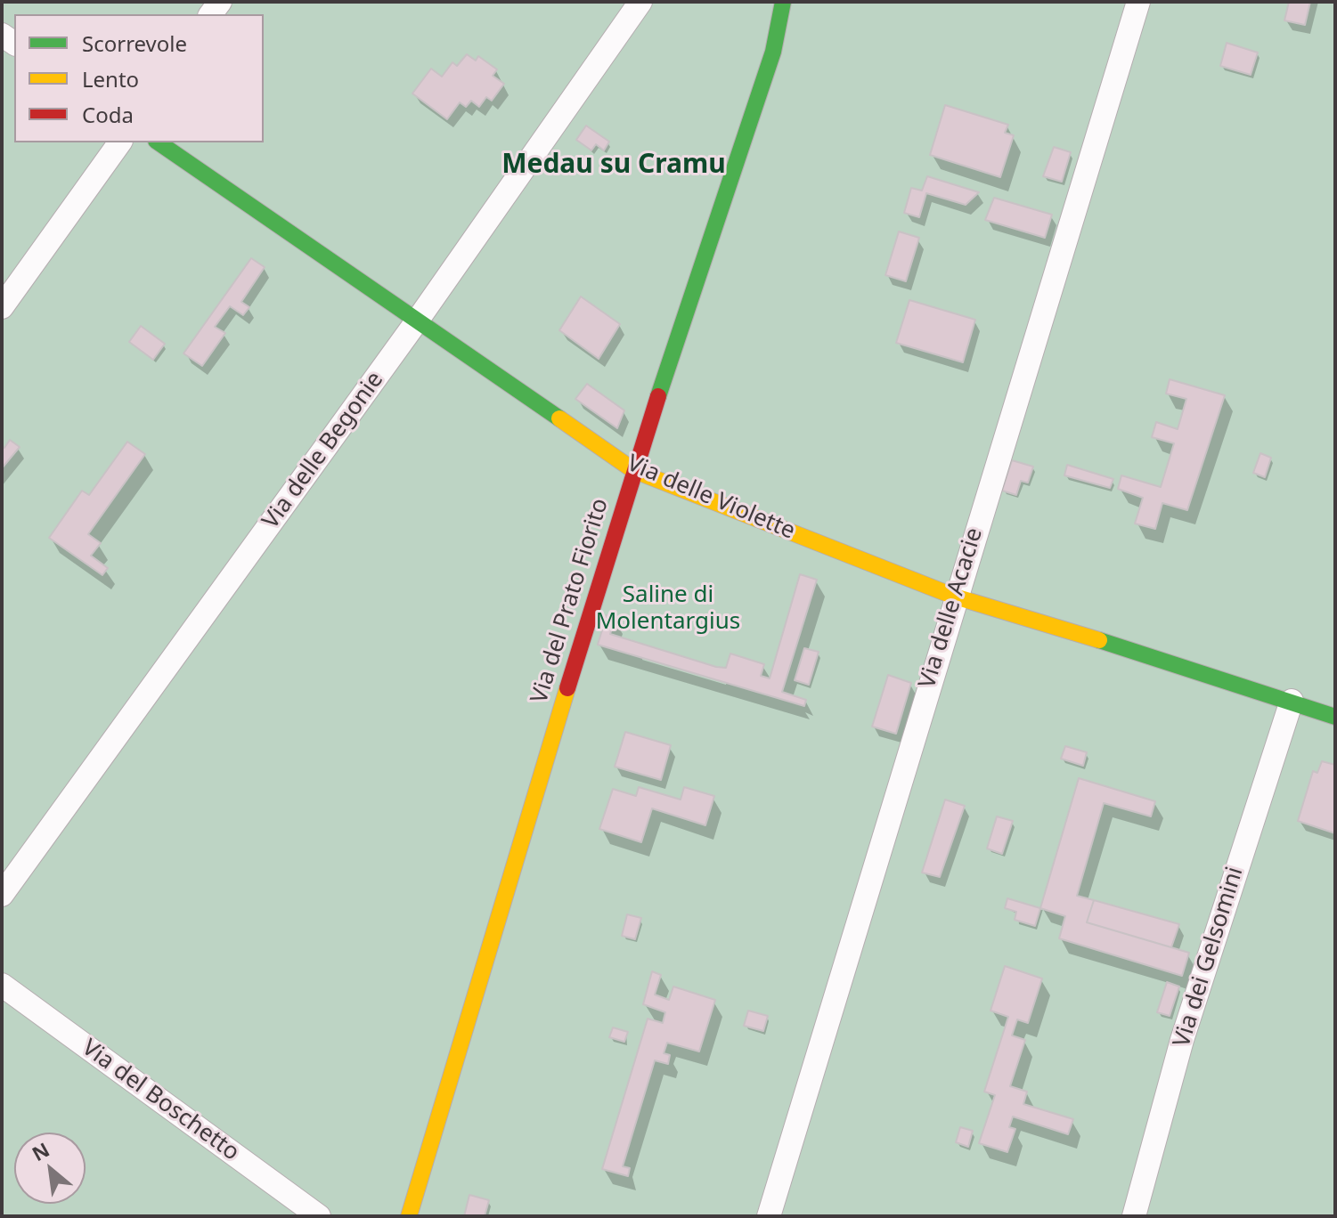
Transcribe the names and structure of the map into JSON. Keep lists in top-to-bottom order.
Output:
{
  "streets": {
    "street": [
      "Via delle Begonie",
      "Via delle Violette",
      "Via del Prato Fiorito",
      "Via delle Acacie",
      "Via dei Gelsomini",
      "Via del Boschetto"
    ]
  },
  "crossings": [
    ["Via delle Begonie", "Via delle Violette"],
    ["Via delle Violette", "Via del Prato Fiorito"],
    ["Via delle Violette", "Via delle Acacie"],
    ["Via delle Violette", "Via dei Gelsomini"]
  ],
  "districts": ["Medau su Cramu"],
  "parks": ["Saline di Molentargius"],
  "legend": ["Scorrevole", "Lento", "Coda"],
  "north": "top left"
}
